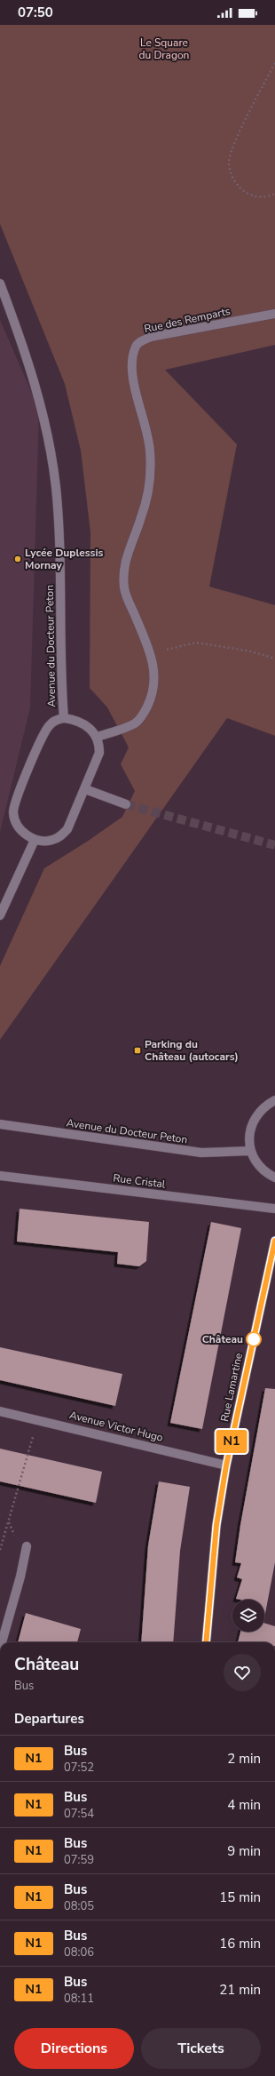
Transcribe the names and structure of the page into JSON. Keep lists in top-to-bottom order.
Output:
{
  "streets": {
    "street": [
      "Rue des Remparts",
      "Avenue du Docteur Peton",
      "Rue Cristal",
      "Rue Lamartine",
      "Avenue Victor Hugo"
    ]
  },
  "crossings": [
    ["Rue Lamartine", "Avenue Victor Hugo"]
  ],
  "parks": ["Le Square du Dragon"],
  "places": {
    "other": ["Lycée Duplessis Mornay", "Château"],
    "transit": ["Parking du Château (autocars)"]
  },
  "lines": ["bus line N1"],
  "page": {
    "status": "07:50",
    "on_map": "N1",
    "heading": [
      ["Château", "Bus"],
      "Departures"
    ],
    "list": [
      {
        "mark": "N1",
        "name": "Bus",
        "note": "07:52",
        "value": "2 min"
      },
      {
        "mark": "N1",
        "name": "Bus",
        "note": "07:54",
        "value": "4 min"
      },
      {
        "mark": "N1",
        "name": "Bus",
        "note": "07:59",
        "value": "9 min"
      },
      {
        "mark": "N1",
        "name": "Bus",
        "note": "08:05",
        "value": "15 min"
      },
      {
        "mark": "N1",
        "name": "Bus",
        "note": "08:06",
        "value": "16 min"
      },
      {
        "mark": "N1",
        "name": "Bus",
        "note": "08:11",
        "value": "21 min"
      }
    ],
    "buttons": ["Directions", "Tickets"]
  }
}
